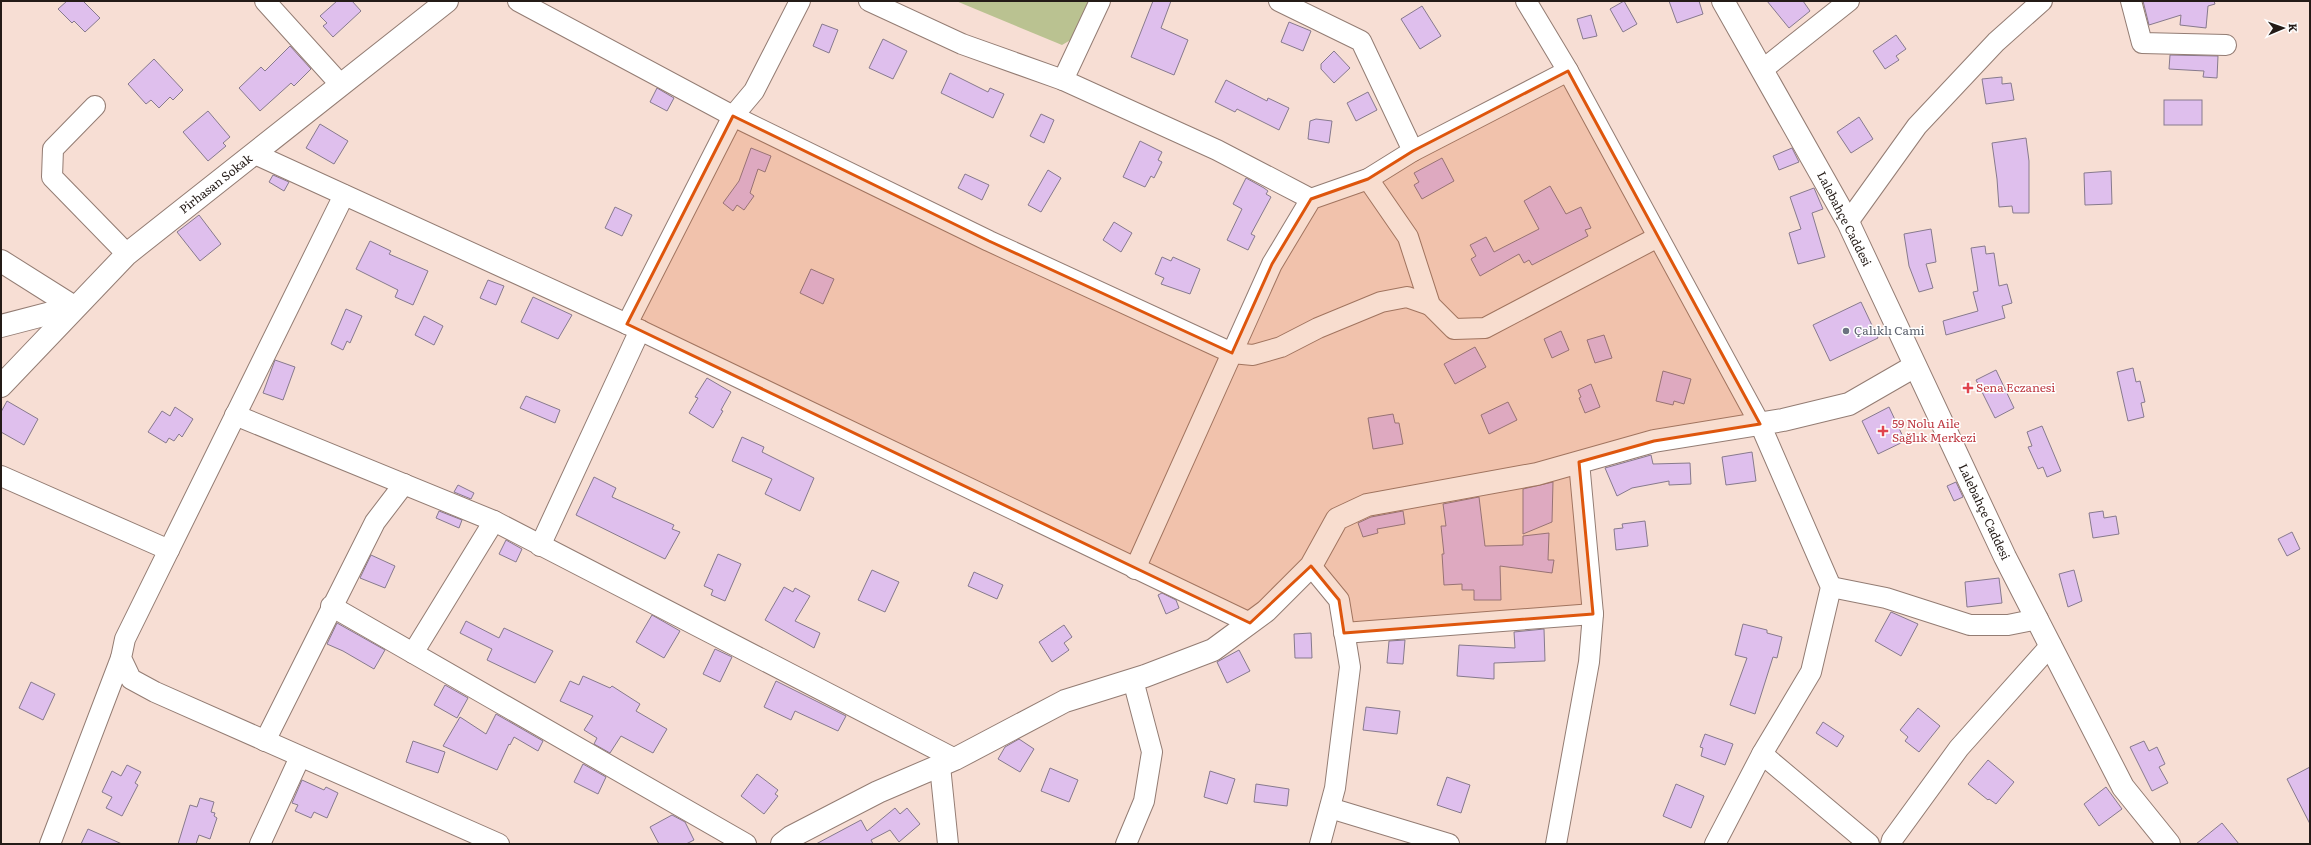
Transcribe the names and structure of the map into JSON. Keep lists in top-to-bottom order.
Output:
{
  "streets": {
    "street": ["Pirhasan Sokak", "Lalebahçe Caddesi"]
  },
  "places": {
    "other": ["Çalıklı Cami"],
    "health": ["Sena Eczanesi", "59 Nolu Aile Sağlık Merkezi"]
  },
  "north": "right"
}
